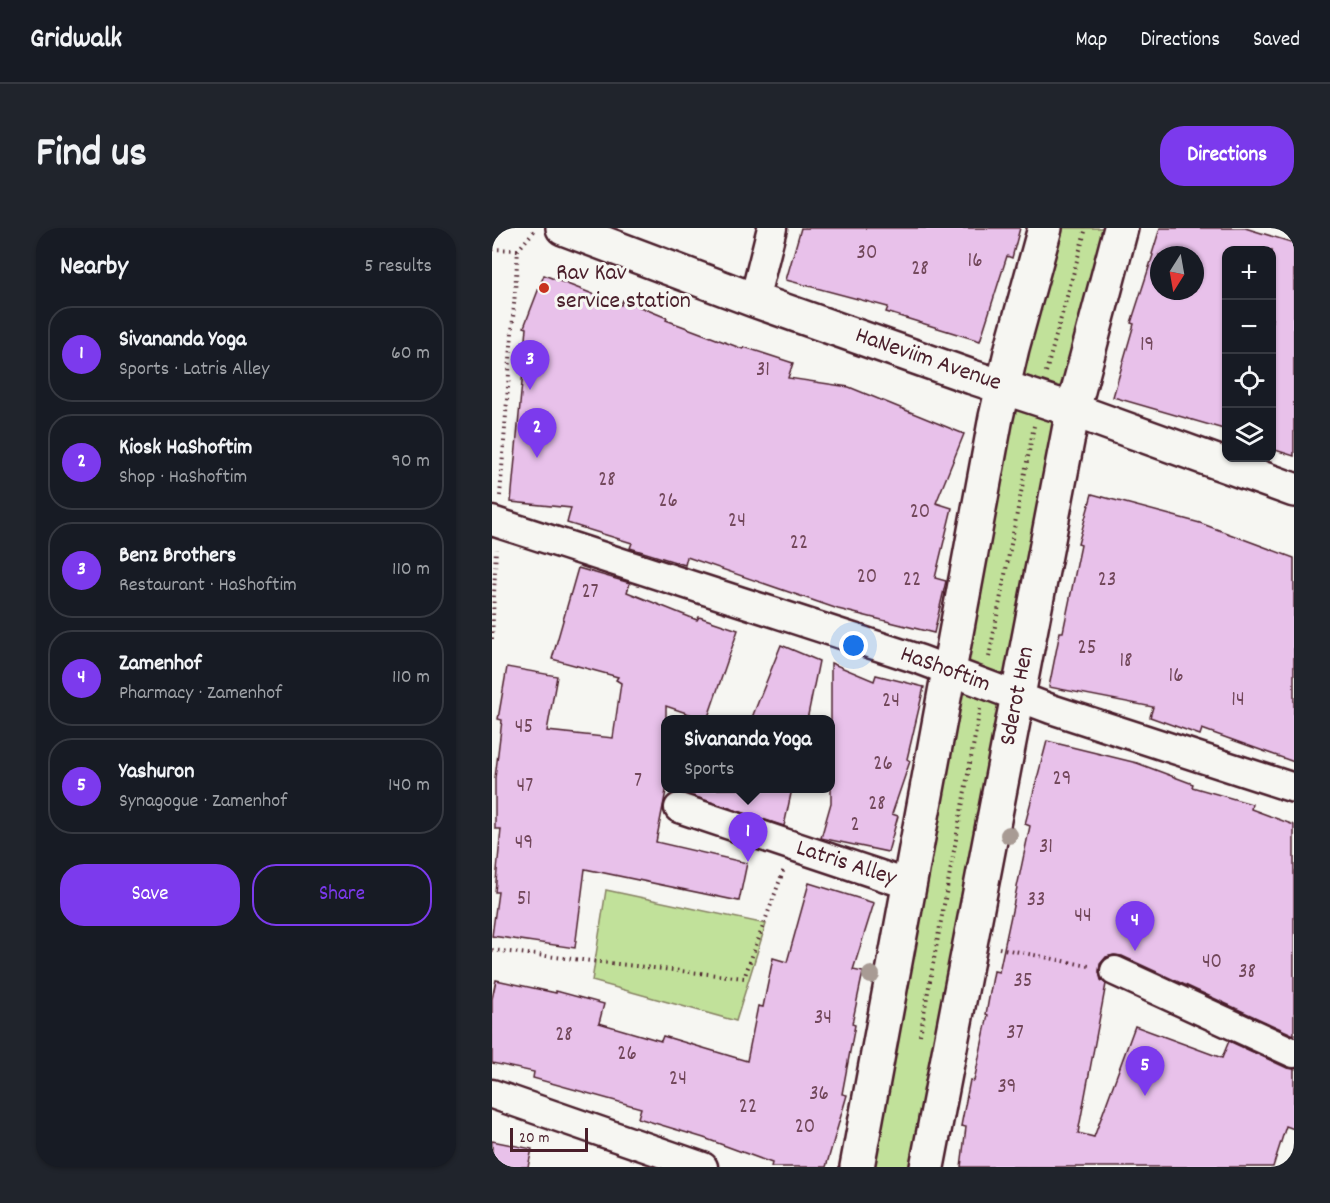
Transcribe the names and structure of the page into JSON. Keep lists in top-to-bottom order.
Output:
{
  "streets": {
    "street": [
      "HaNeviim Avenue",
      "HaShoftim",
      "Sderot Hen",
      "Latris Alley"
    ]
  },
  "crossings": [
    ["HaNeviim Avenue", "Sderot Hen"],
    ["HaShoftim", "Sderot Hen"]
  ],
  "places": ["Rav Kav service station"],
  "house_numbers": [
    "30",
    "16",
    "28",
    "19",
    "31",
    "28",
    "26",
    "20",
    "24",
    "22",
    "20",
    "22",
    "23",
    "27",
    "25",
    "18",
    "16",
    "14",
    "24",
    "45",
    "26",
    "29",
    "7",
    "47",
    "28",
    "2",
    "49",
    "31",
    "51",
    "33",
    "44",
    "40",
    "38",
    "35",
    "34",
    "37",
    "28",
    "26",
    "24",
    "39",
    "36",
    "22",
    "20"
  ],
  "scale_bar": "20 m",
  "north": "bottom",
  "page": {
    "header": "Gridwalk",
    "nav": ["Map", "Directions", "Saved"],
    "title": "Find us",
    "buttons": [
      "Directions",
      ["Save", "Share"]
    ],
    "heading": ["Nearby", "5 results"],
    "map_buttons": ["+", "−"],
    "list": [
      {
        "mark": "1",
        "name": "Sivananda Yoga",
        "note": "Sports · Latris Alley",
        "value": "60 m"
      },
      {
        "mark": "2",
        "name": "Kiosk HaShoftim",
        "note": "Shop · HaShoftim",
        "value": "90 m"
      },
      {
        "mark": "3",
        "name": "Benz Brothers",
        "note": "Restaurant · HaShoftim",
        "value": "110 m"
      },
      {
        "mark": "4",
        "name": "Zamenhof",
        "note": "Pharmacy · Zamenhof",
        "value": "110 m"
      },
      {
        "mark": "5",
        "name": "Yashuron",
        "note": "Synagogue · Zamenhof",
        "value": "140 m"
      }
    ],
    "pins": [
      "3",
      "2",
      "1",
      "4",
      "5"
    ],
    "popup": ["Sivananda Yoga", "Sports"],
    "scale": "20 m"
  }
}
